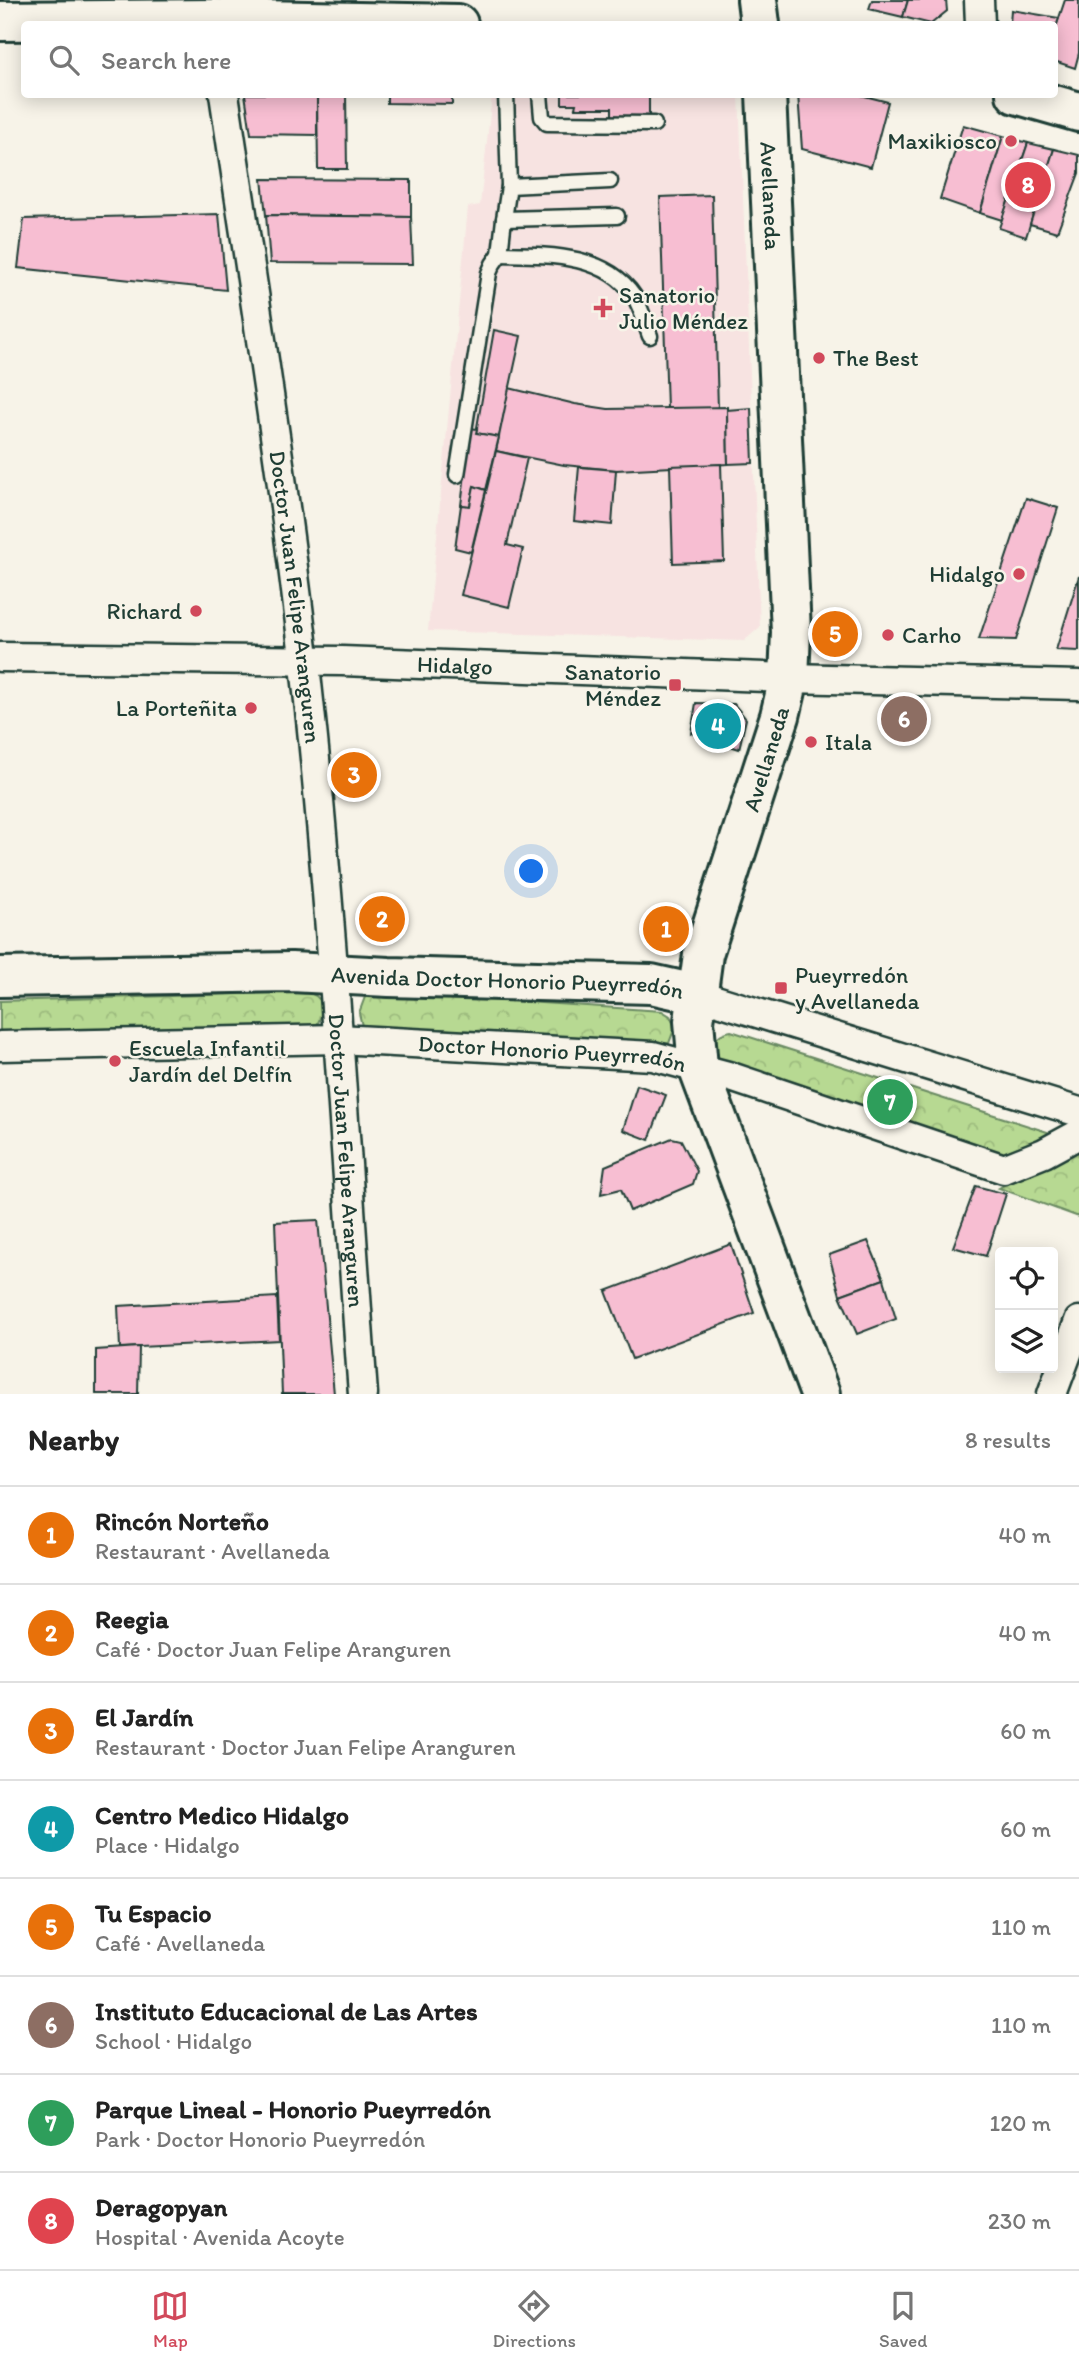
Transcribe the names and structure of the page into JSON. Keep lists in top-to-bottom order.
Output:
{
  "streets": {
    "street": [
      "Avellaneda",
      "Doctor Juan Felipe Aranguren",
      "Hidalgo",
      "Avenida Doctor Honorio Pueyrredón",
      "Doctor Honorio Pueyrredón"
    ]
  },
  "crossings": [
    ["Avellaneda", "Hidalgo"],
    ["Avellaneda", "Avenida Doctor Honorio Pueyrredón"],
    ["Avellaneda", "Doctor Honorio Pueyrredón"],
    ["Doctor Juan Felipe Aranguren", "Hidalgo"],
    ["Doctor Juan Felipe Aranguren", "Avenida Doctor Honorio Pueyrredón"],
    ["Doctor Juan Felipe Aranguren", "Doctor Honorio Pueyrredón"]
  ],
  "places": {
    "other": [
      "Maxikiosco",
      "The Best",
      "Hidalgo",
      "Richard",
      "Carho",
      "La Porteñita",
      "Itala",
      "Escuela Infantil Jardín del Delfín"
    ],
    "health": ["Sanatorio Julio Méndez"],
    "transit": ["Sanatorio Méndez", "Pueyrredón y Avellaneda"]
  },
  "page": {
    "search": "Search here",
    "pins": [
      "8",
      "5",
      "6",
      "4",
      "3",
      "2",
      "1",
      "7"
    ],
    "heading": ["Nearby", "8 results"],
    "list": [
      {
        "mark": "1",
        "name": "Rincón Norteño",
        "note": "Restaurant · Avellaneda",
        "value": "40 m"
      },
      {
        "mark": "2",
        "name": "Reegia",
        "note": "Café · Doctor Juan Felipe Aranguren",
        "value": "40 m"
      },
      {
        "mark": "3",
        "name": "El Jardín",
        "note": "Restaurant · Doctor Juan Felipe Aranguren",
        "value": "60 m"
      },
      {
        "mark": "4",
        "name": "Centro Medico Hidalgo",
        "note": "Place · Hidalgo",
        "value": "60 m"
      },
      {
        "mark": "5",
        "name": "Tu Espacio",
        "note": "Café · Avellaneda",
        "value": "110 m"
      },
      {
        "mark": "6",
        "name": "Instituto Educacional de Las Artes",
        "note": "School · Hidalgo",
        "value": "110 m"
      },
      {
        "mark": "7",
        "name": "Parque Lineal - Honorio Pueyrredón",
        "note": "Park · Doctor Honorio Pueyrredón",
        "value": "120 m"
      },
      {
        "mark": "8",
        "name": "Deragopyan",
        "note": "Hospital · Avenida Acoyte",
        "value": "230 m"
      }
    ],
    "nav": ["Map", "Directions", "Saved"]
  }
}
